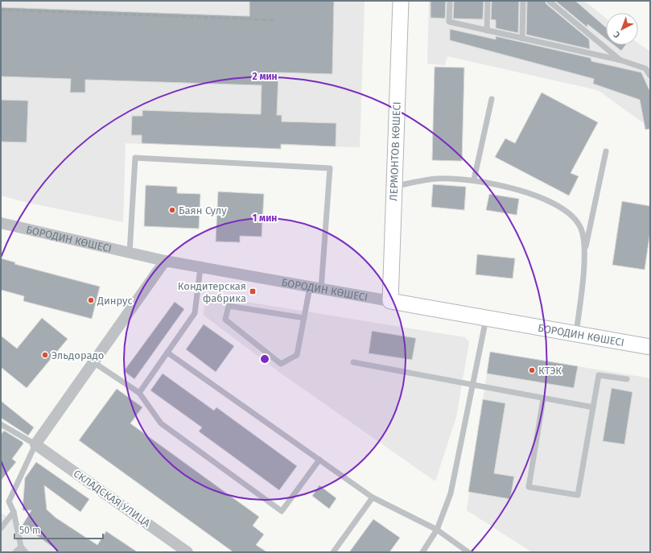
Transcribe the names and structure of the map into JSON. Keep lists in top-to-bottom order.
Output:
{
  "streets": {
    "street": ["ЛЕРМОНТОВ КӨШЕСІ", "БОРОДИН КӨШЕСІ", "СКЛАДСКАЯ УЛИЦА"]
  },
  "crossings": [
    ["ЛЕРМОНТОВ КӨШЕСІ", "БОРОДИН КӨШЕСІ"]
  ],
  "places": {
    "other": [
      "Баян Сулу",
      "Динрус",
      "Эльдорадо",
      "КТЭК"
    ],
    "transit": ["Кондитерская фабрика"]
  },
  "scale_bar": "50 m",
  "north": "bottom left",
  "rings": ["2 мин", "1 мин"]
}
